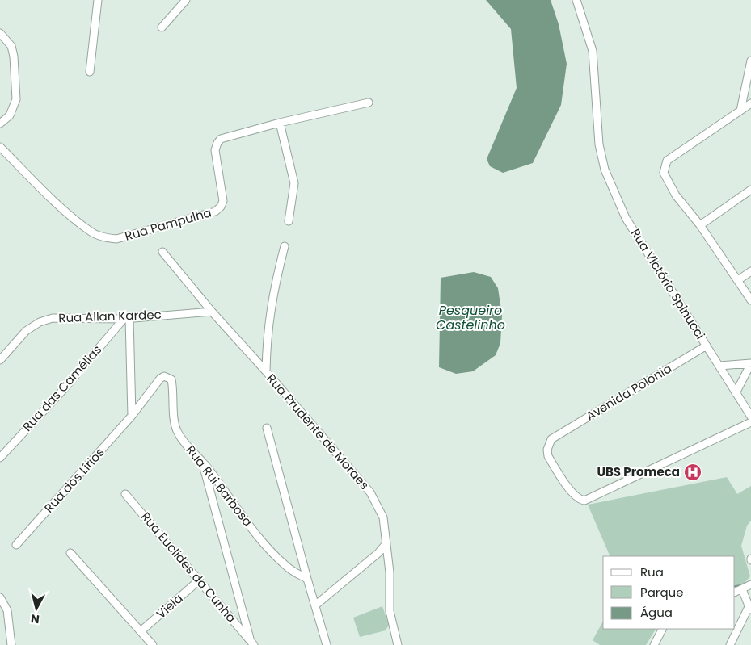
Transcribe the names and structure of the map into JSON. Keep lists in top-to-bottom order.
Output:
{
  "streets": {
    "street": [
      "Rua Pampulha",
      "Rua Victório Spinucci",
      "Rua Allan Kardec",
      "Rua das Camélias",
      "Avenida Polonia",
      "Rua Prudente de Moraes",
      "Rua dos Lírios",
      "Rua Rui Barbosa",
      "Rua Euclides da Cunha",
      "Viela"
    ]
  },
  "crossings": [
    ["Rua Victório Spinucci", "Avenida Polonia"],
    ["Rua Allan Kardec", "Rua das Camélias"],
    ["Rua Allan Kardec", "Rua Prudente de Moraes"],
    ["Rua dos Lírios", "Rua Rui Barbosa"],
    ["Rua Euclides da Cunha", "Viela"]
  ],
  "water": ["Pesqueiro Castelinho"],
  "places": {
    "hospital": ["UBS Promeca"]
  },
  "legend": ["Rua", "Parque", "Água"],
  "north": "bottom"
}
